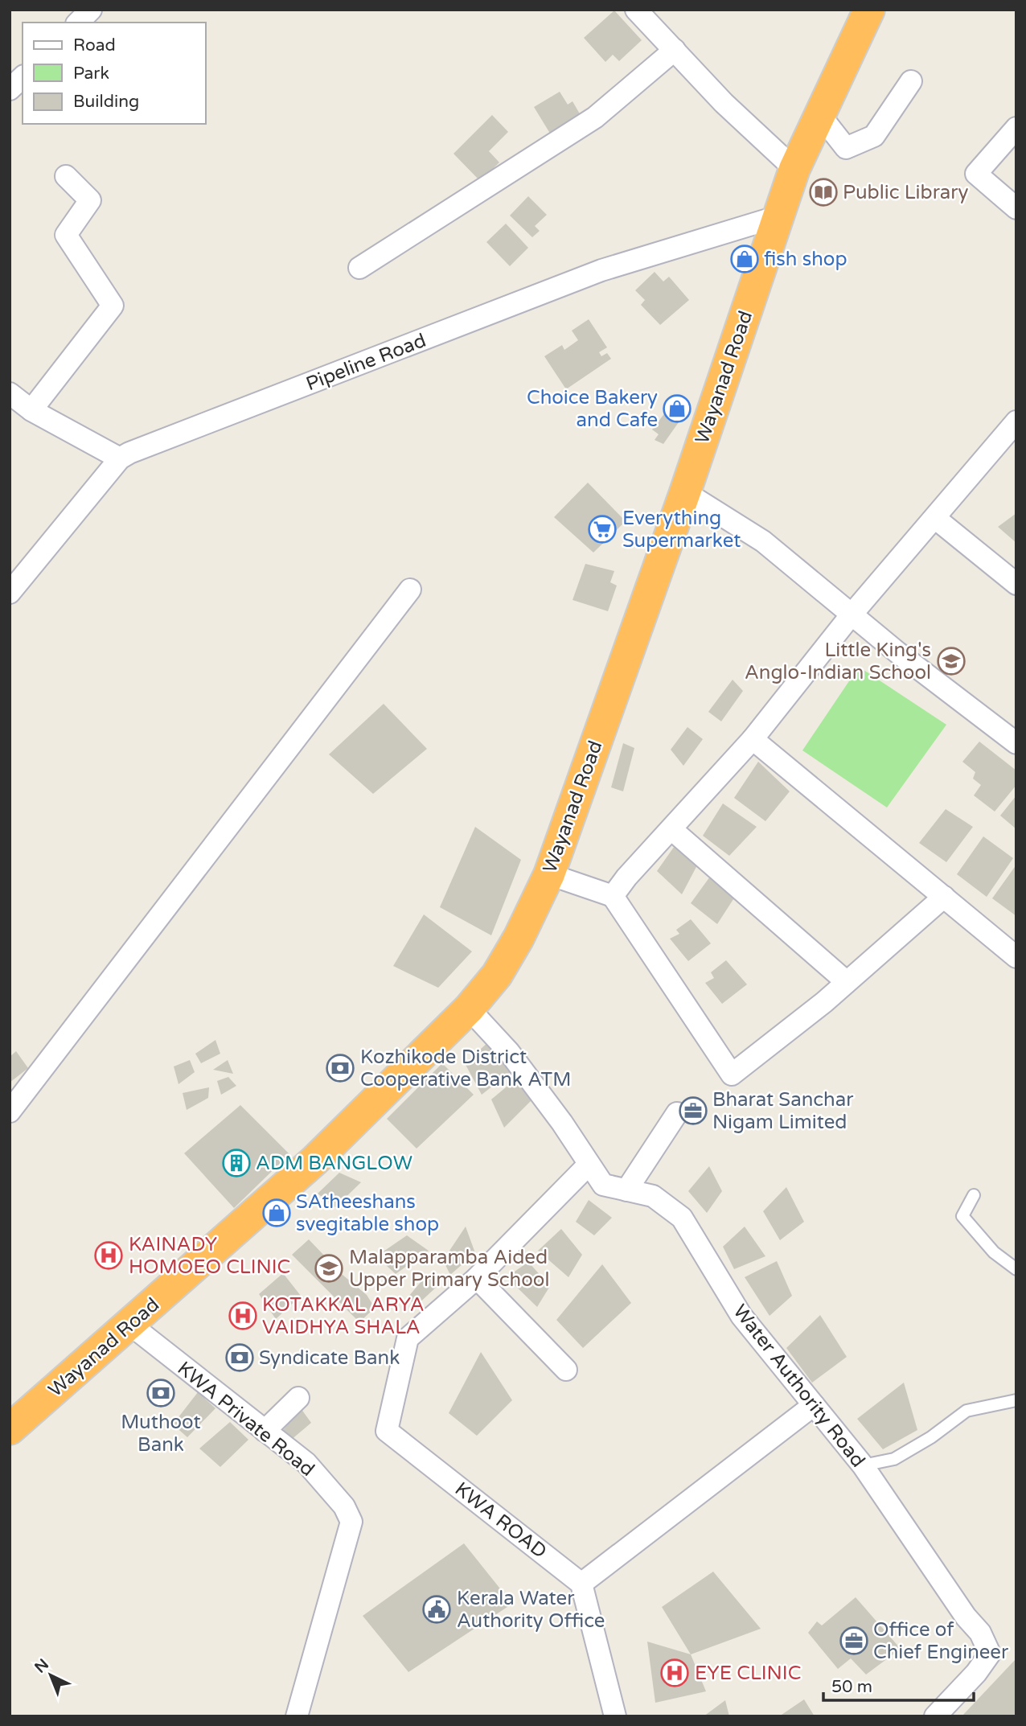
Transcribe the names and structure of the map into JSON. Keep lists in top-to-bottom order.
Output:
{
  "streets": {
    "highway": ["Wayanad Road"],
    "street": [
      "Pipeline Road",
      "Water Authority Road",
      "KWA Private Road",
      "KWA ROAD"
    ]
  },
  "crossings": [
    ["Pipeline Road", "Wayanad Road"],
    ["Wayanad Road", "Water Authority Road"],
    ["Wayanad Road", "KWA Private Road"]
  ],
  "places": {
    "library": ["Public Library"],
    "shop": ["fish shop", "Choice Bakery and Cafe", "SAtheeshans svegitable shop"],
    "supermarket": ["Everything Supermarket"],
    "school or university": ["Little King's Anglo-Indian School", "Malapparamba Aided Upper Primary School"],
    "bank": ["Kozhikode District Cooperative Bank ATM", "Syndicate Bank", "Muthoot Bank"],
    "office": ["Bharat Sanchar Nigam Limited", "Office of Chief Engineer"],
    "building": ["ADM BANGLOW"],
    "hospital": ["KAINADY HOMOEO CLINIC", "KOTAKKAL ARYA VAIDHYA SHALA", "EYE CLINIC"],
    "public building": ["Kerala Water Authority Office"]
  },
  "legend": ["Road", "Park", "Building"],
  "scale_bar": "50 m",
  "north": "top left"
}
